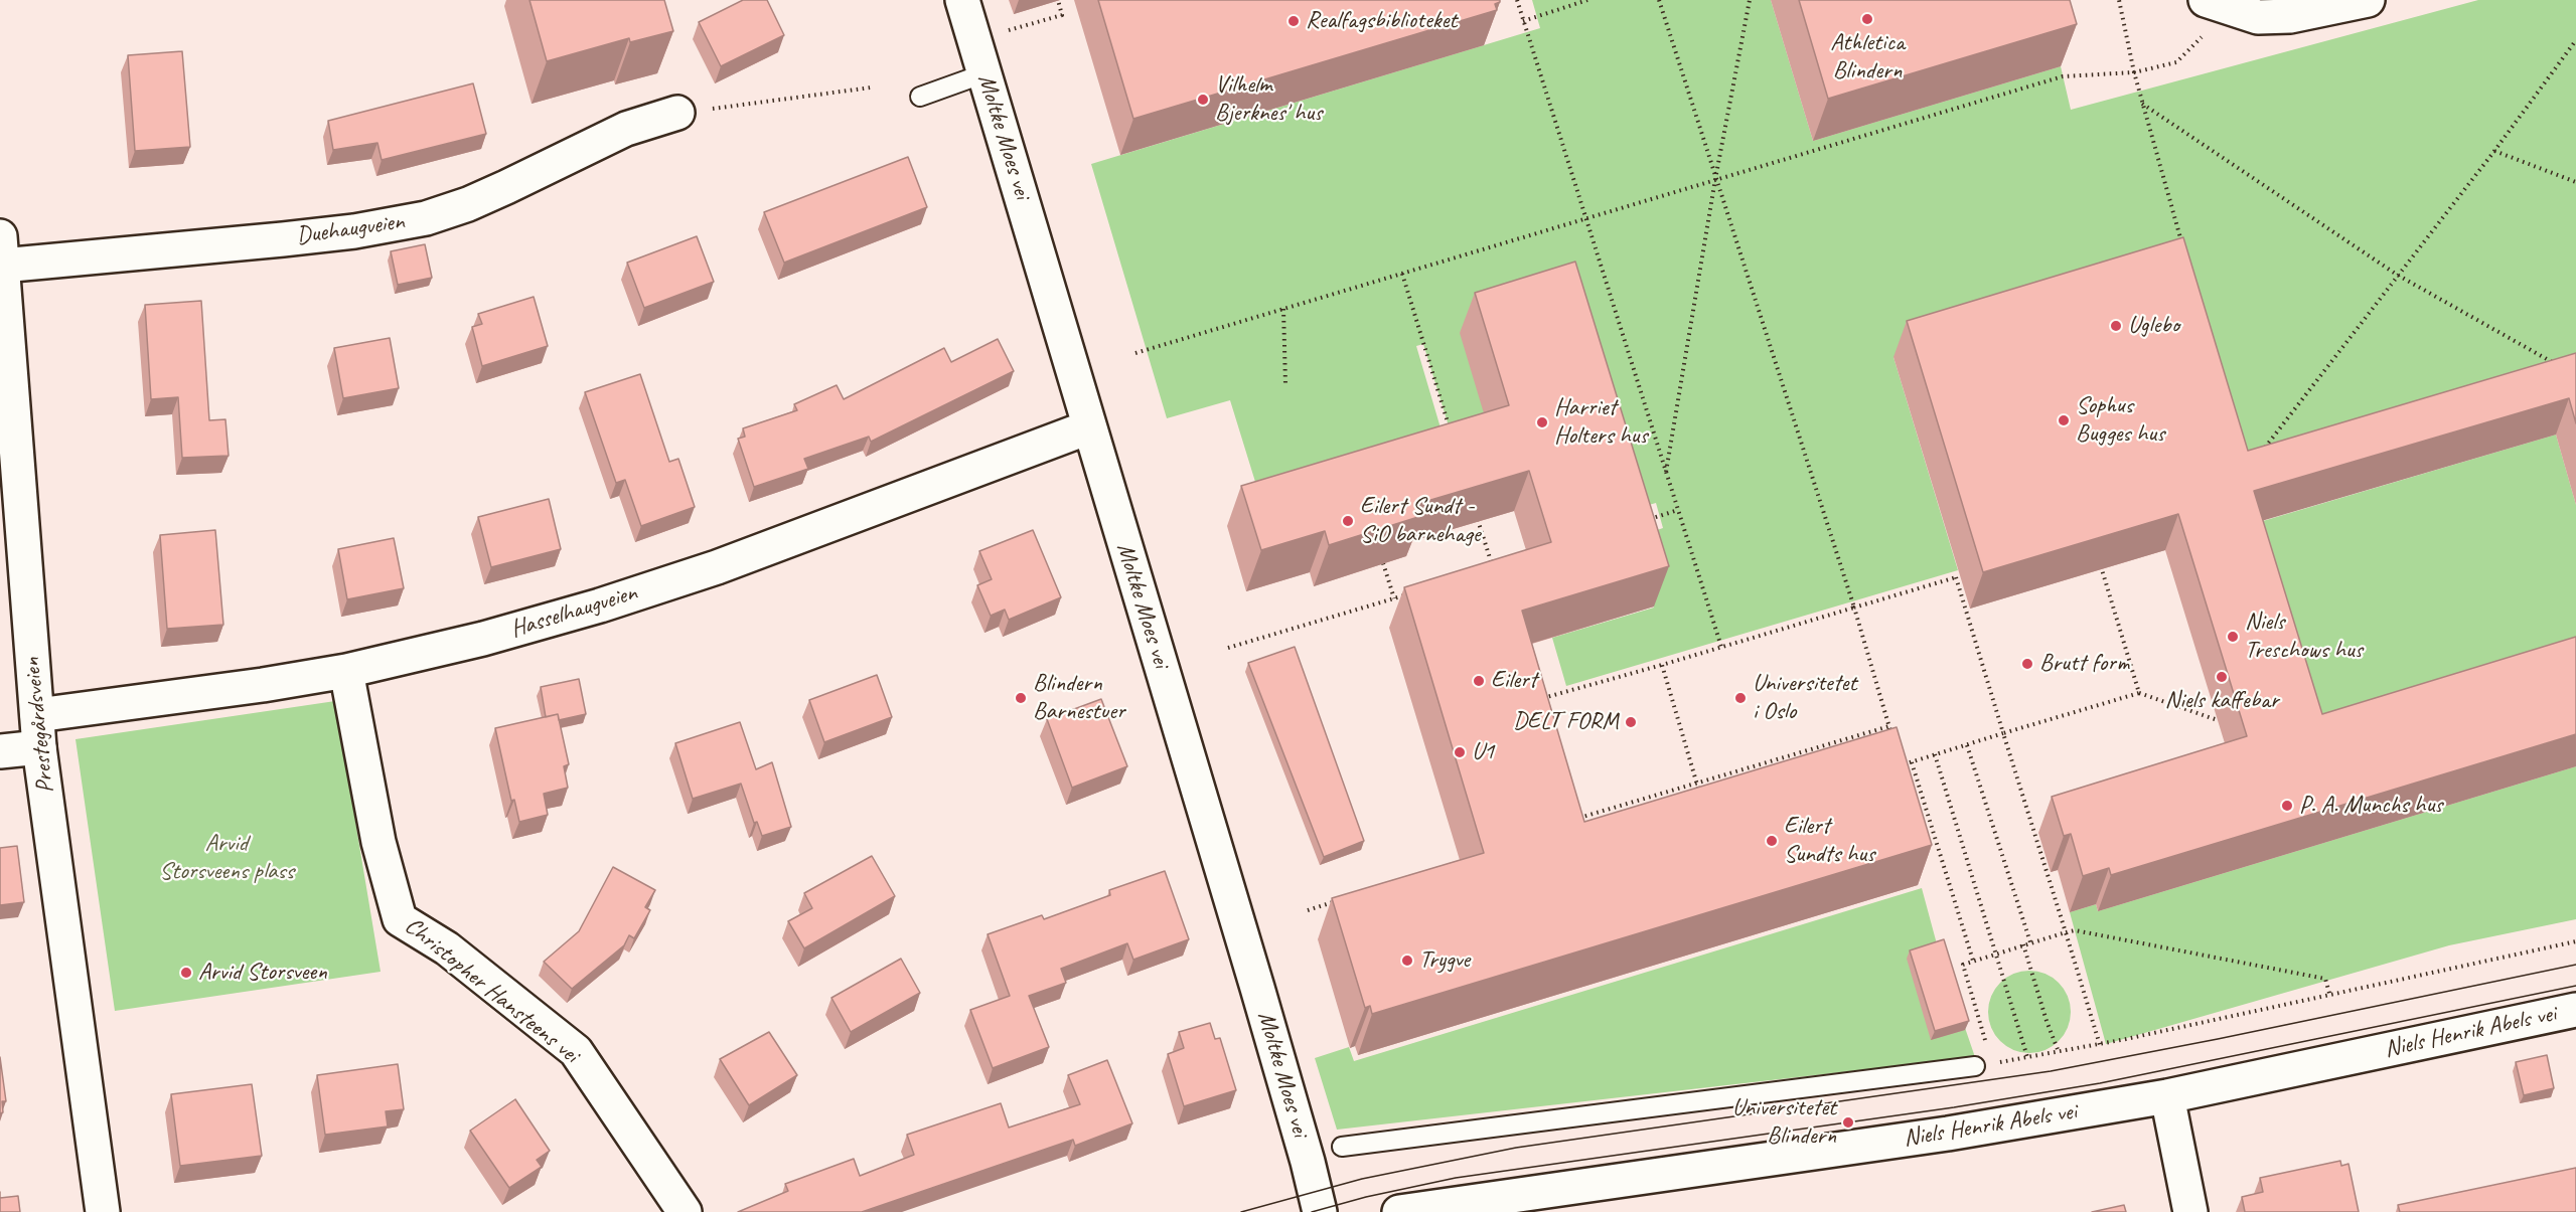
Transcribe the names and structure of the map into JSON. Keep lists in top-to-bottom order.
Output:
{
  "streets": {
    "street": [
      "Moltke Moes vei",
      "Duehaugveien",
      "Hasselhaugveien",
      "Prestegårdsveien",
      "Christopher Hansteens vei",
      "Niels Henrik Abels vei"
    ]
  },
  "crossings": [
    ["Moltke Moes vei", "Hasselhaugveien"],
    ["Duehaugveien", "Prestegårdsveien"],
    ["Hasselhaugveien", "Prestegårdsveien"],
    ["Hasselhaugveien", "Christopher Hansteens vei"]
  ],
  "parks": ["Arvid Storsveens plass"],
  "places": [
    "Athletica Blindern",
    "Realfagsbiblioteket",
    "Vilhelm Bjerknes' hus",
    "Uglebo",
    "Sophus Bugges hus",
    "Harriet Holters hus",
    "Eilert Sundt - SiO barnehage",
    "Niels Treschows hus",
    "Brutt form",
    "Niels kaffebar",
    "Eilert",
    "Blindern Barnestuer",
    "Universitetet i Oslo",
    "DELT FORM",
    "U1",
    "P. A. Munchs hus",
    "Eilert Sundts hus",
    "Trygve",
    "Arvid Storsveen",
    "Universitetet Blindern"
  ]
}
